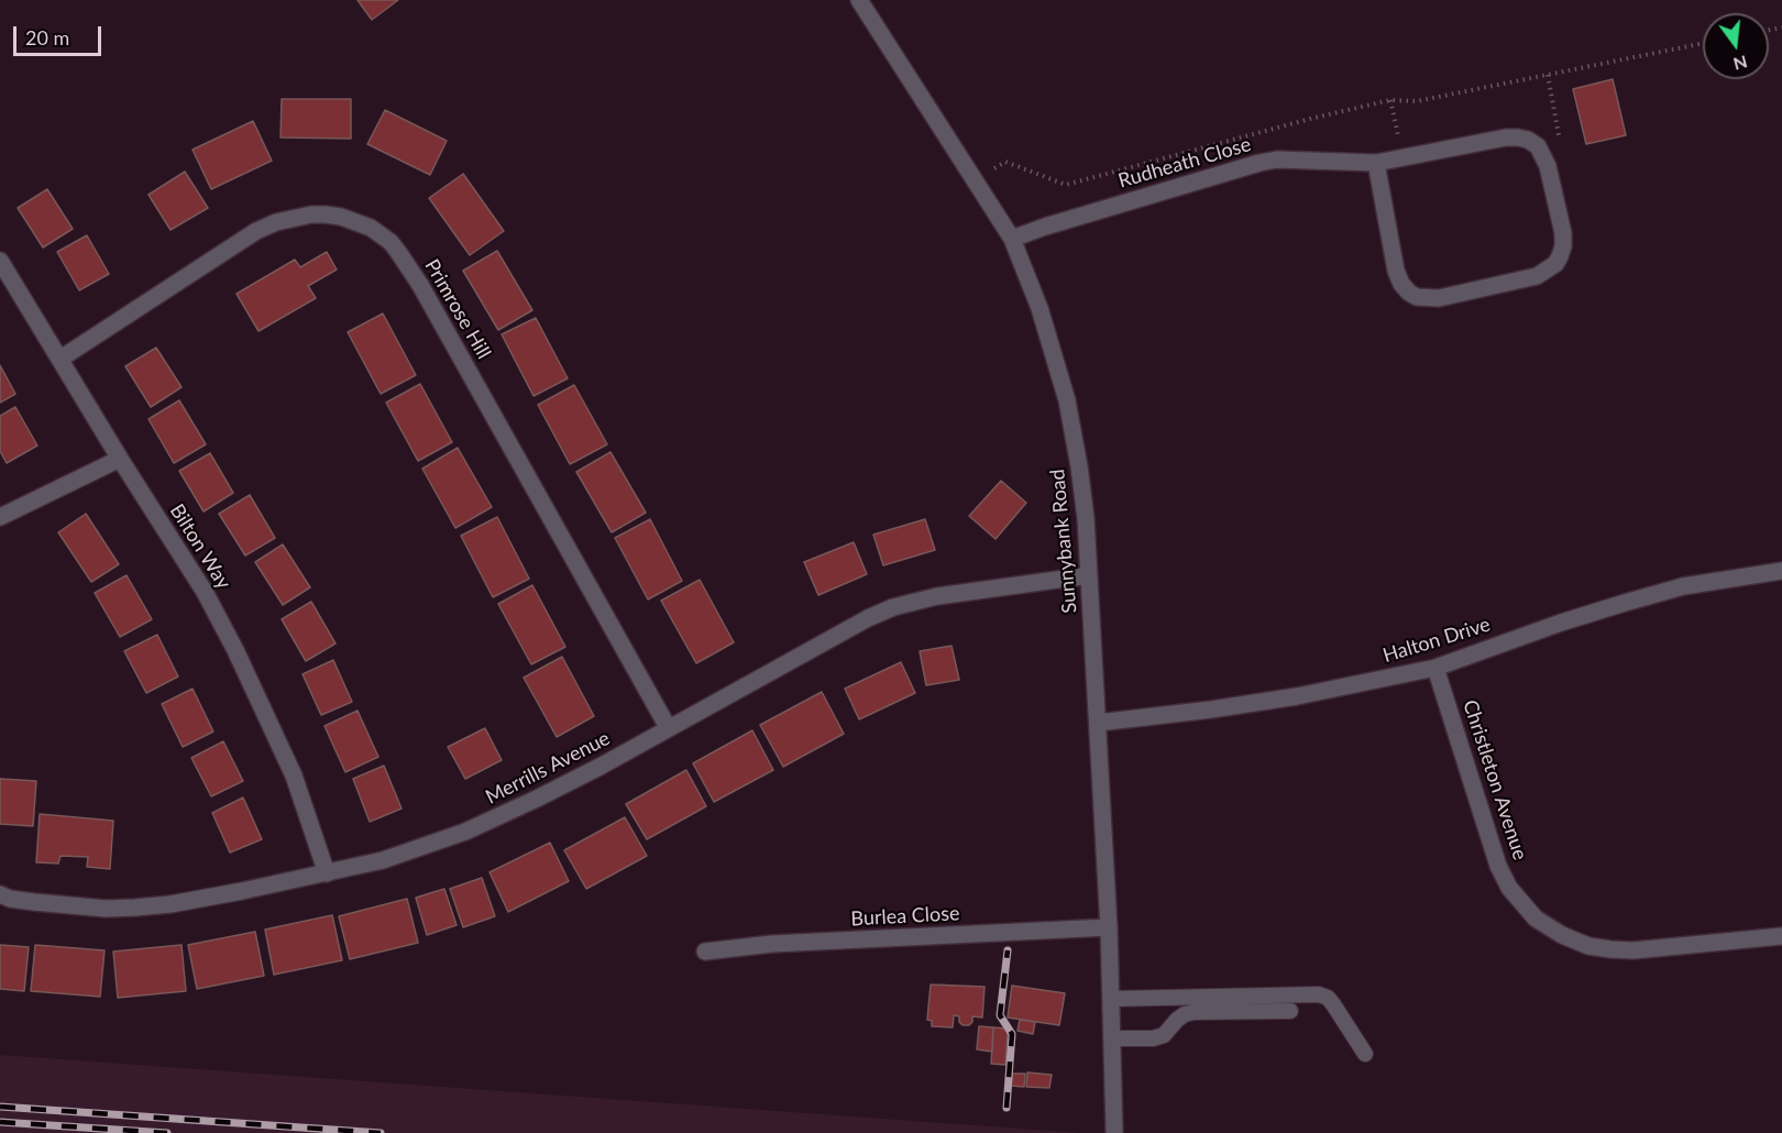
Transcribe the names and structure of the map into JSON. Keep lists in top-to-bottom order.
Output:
{
  "streets": {
    "street": [
      "Rudheath Close",
      "Primrose Hill",
      "Sunnybank Road",
      "Bilton Way",
      "Halton Drive",
      "Merrills Avenue",
      "Christleton Avenue",
      "Burlea Close"
    ]
  },
  "crossings": [
    ["Rudheath Close", "Sunnybank Road"],
    ["Primrose Hill", "Bilton Way"],
    ["Primrose Hill", "Merrills Avenue"],
    ["Sunnybank Road", "Halton Drive"],
    ["Sunnybank Road", "Merrills Avenue"],
    ["Sunnybank Road", "Burlea Close"],
    ["Bilton Way", "Merrills Avenue"],
    ["Halton Drive", "Christleton Avenue"]
  ],
  "scale_bar": "20 m",
  "north": "bottom"
}
